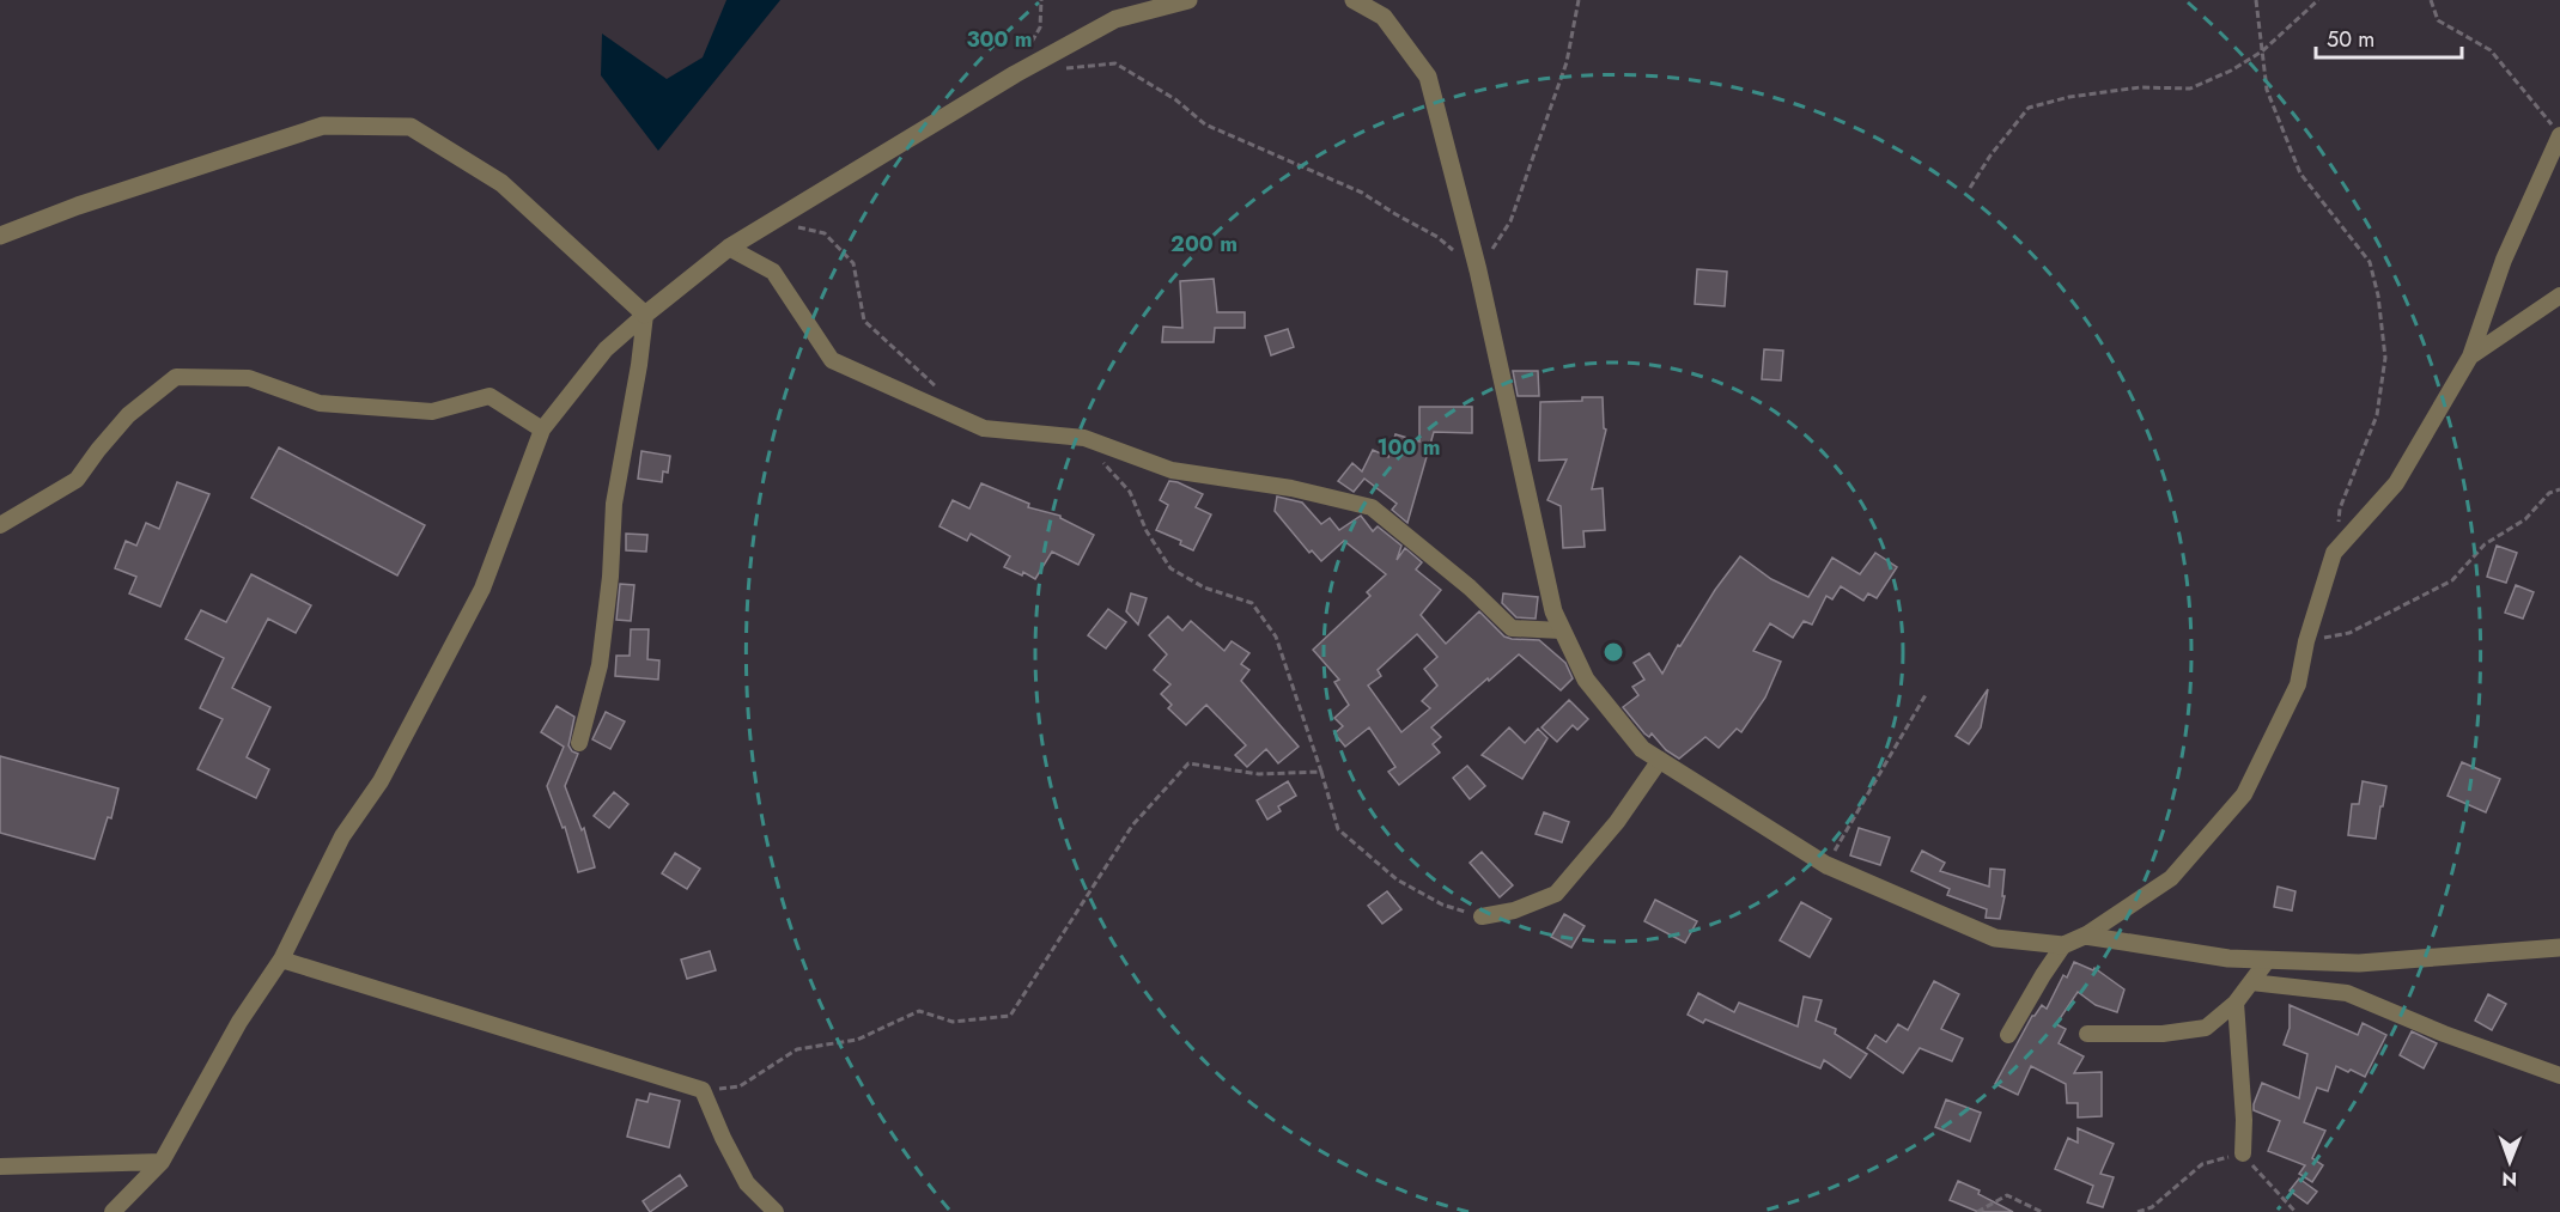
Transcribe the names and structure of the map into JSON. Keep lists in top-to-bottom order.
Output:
{
  "scale_bar": "50 m",
  "north": "bottom",
  "rings": ["300 m", "200 m", "100 m"]
}
